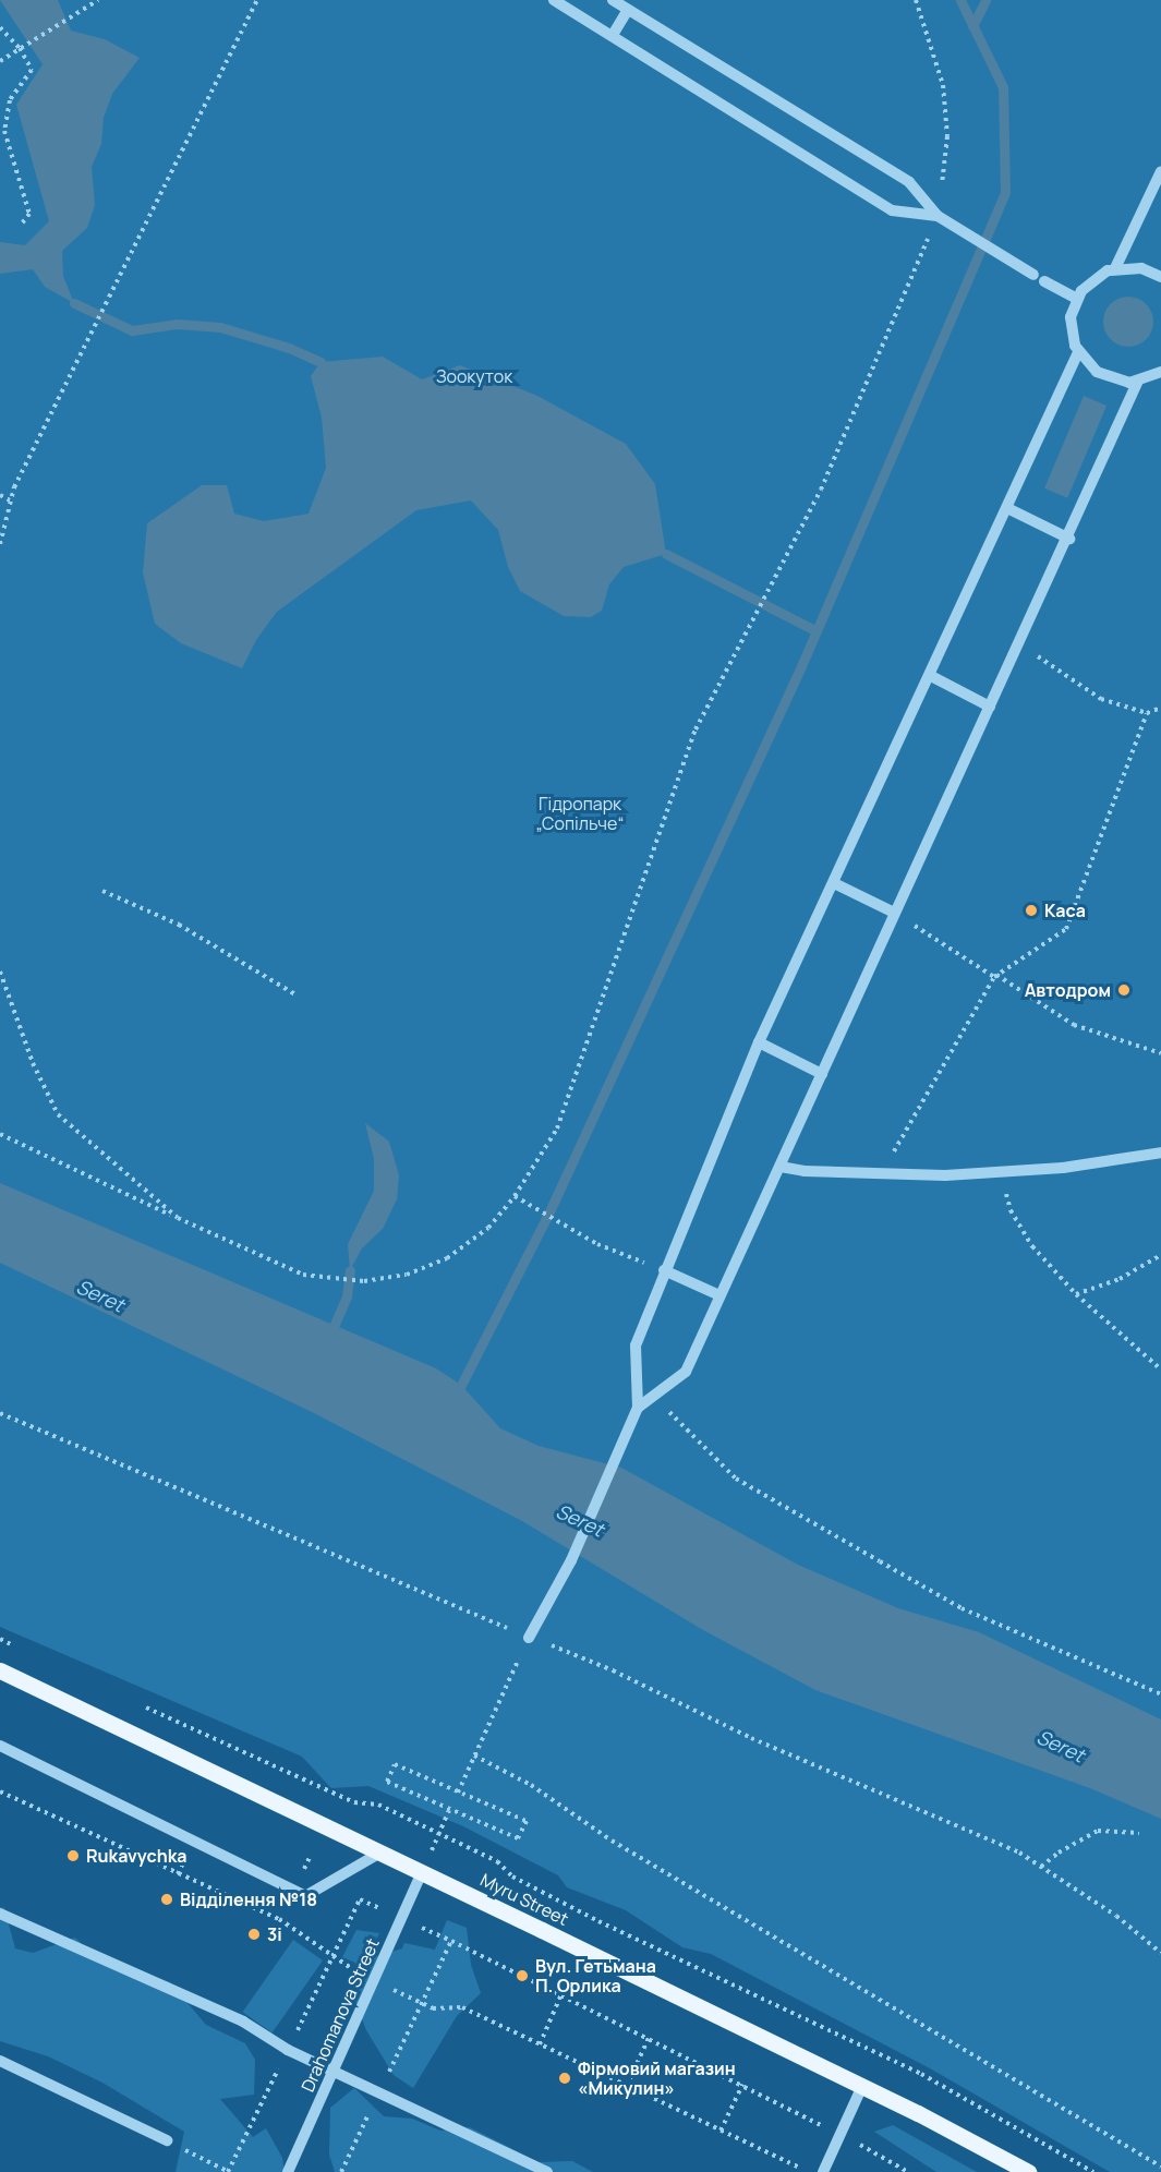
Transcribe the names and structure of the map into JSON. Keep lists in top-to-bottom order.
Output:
{
  "streets": {
    "main road": ["Myru Street"],
    "street": ["Drahomanova Street"]
  },
  "crossings": [
    ["Myru Street", "Drahomanova Street"]
  ],
  "water": ["Seret"],
  "parks": ["Зоокуток", "Гідропарк „Сопільче“"],
  "places": [
    "Каса",
    "Автодром",
    "Rukavychka",
    "Відділення №18",
    "3і",
    "Вул. Гетьмана П. Орлика",
    "Фірмовий магазин «Микулин»"
  ]
}
